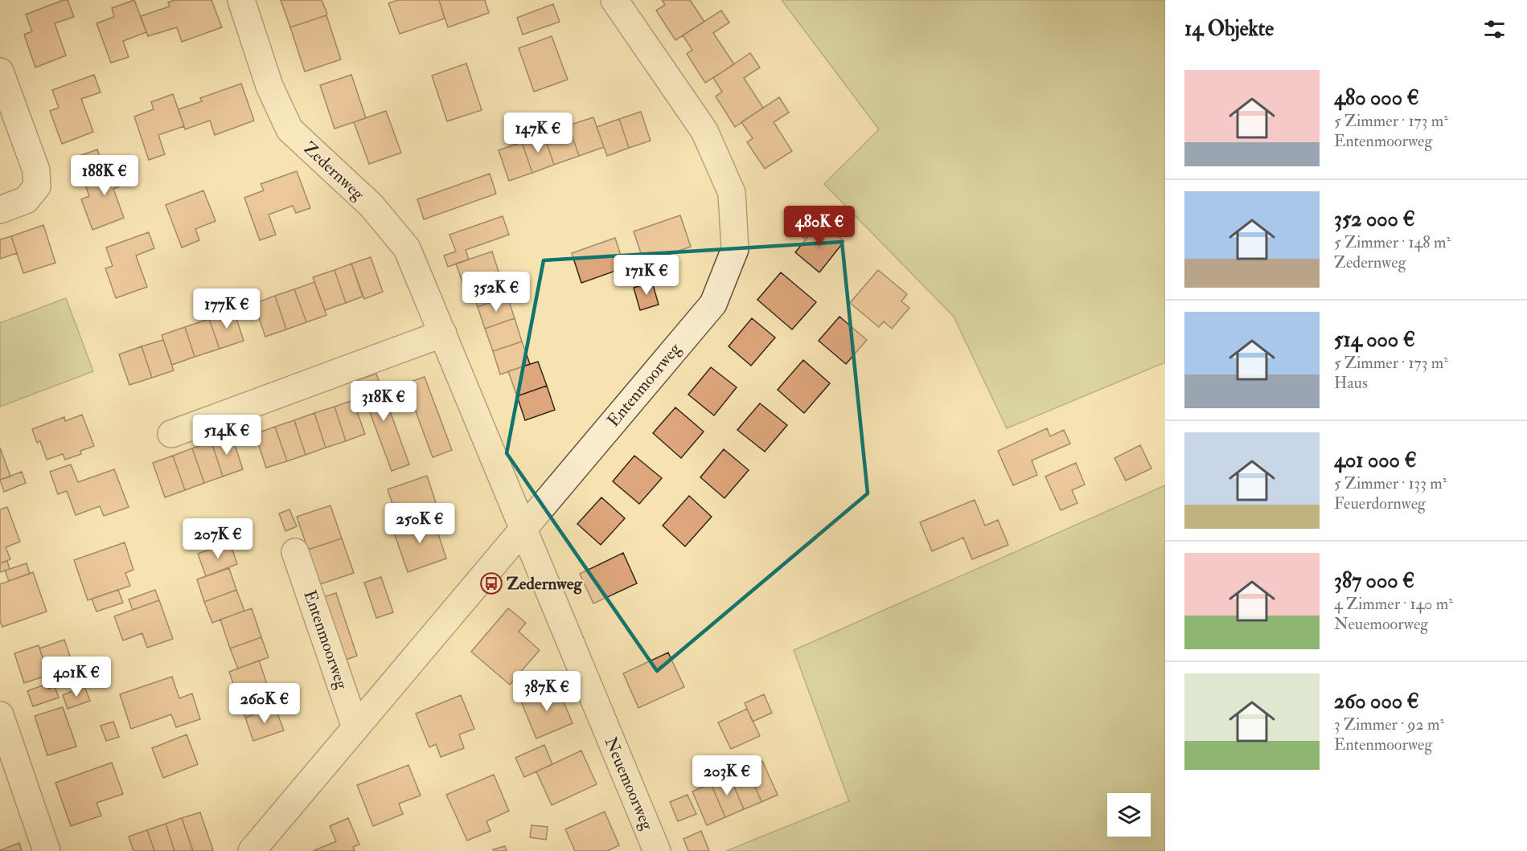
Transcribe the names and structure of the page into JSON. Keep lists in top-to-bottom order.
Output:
{
  "streets": {
    "street": ["Zedernweg", "Entenmoorweg", "Neuemoorweg"]
  },
  "crossings": [
    ["Zedernweg", "Entenmoorweg"],
    ["Zedernweg", "Neuemoorweg"],
    ["Entenmoorweg", "Neuemoorweg"]
  ],
  "places": {
    "bus stop": ["Zedernweg"]
  },
  "page": {
    "heading": "14 Objekte",
    "list": [
      {
        "name": "480 000 €",
        "note": "5 Zimmer · 173 m² · Entenmoorweg"
      },
      {
        "name": "352 000 €",
        "note": "5 Zimmer · 148 m² · Zedernweg"
      },
      {
        "name": "514 000 €",
        "note": "5 Zimmer · 173 m² · Haus"
      },
      {
        "name": "401 000 €",
        "note": "5 Zimmer · 133 m² · Feuerdornweg"
      },
      {
        "name": "387 000 €",
        "note": "4 Zimmer · 140 m² · Neuemoorweg"
      },
      {
        "name": "260 000 €",
        "note": "3 Zimmer · 92 m² · Entenmoorweg"
      }
    ],
    "price": [
      "147K €",
      "188K €",
      "480K €",
      "171K €",
      "352K €",
      "177K €",
      "318K €",
      "514K €",
      "250K €",
      "207K €",
      "401K €",
      "387K €",
      "260K €",
      "203K €"
    ]
  }
}
